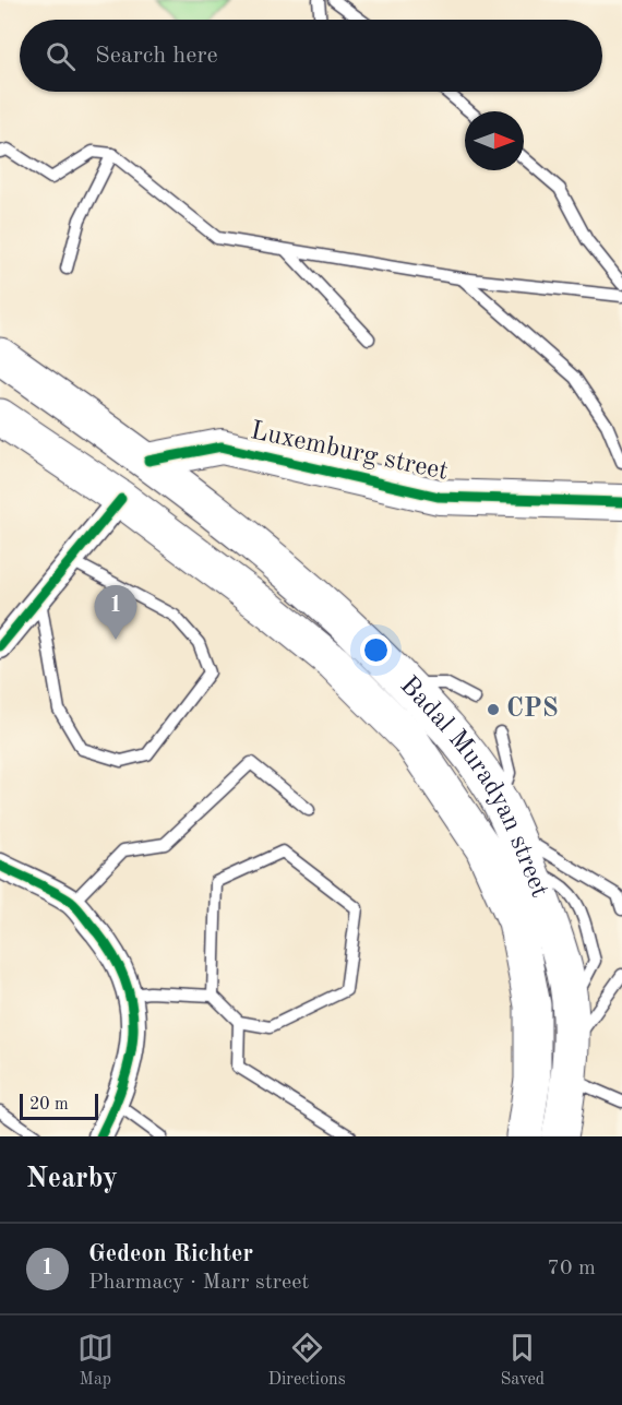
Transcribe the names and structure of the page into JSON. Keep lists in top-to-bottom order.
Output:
{
  "streets": {
    "main road": ["Badal Muradyan street"],
    "street": ["Luxemburg street"]
  },
  "crossings": [
    ["Luxemburg street", "Badal Muradyan street"]
  ],
  "places": ["CPS"],
  "scale_bar": "20 m",
  "north": "right",
  "page": {
    "search": "Search here",
    "pins": "1",
    "scale": "20 m",
    "heading": "Nearby",
    "list": [
      {
        "mark": "1",
        "name": "Gedeon Richter",
        "note": "Pharmacy · Marr street",
        "value": "70 m"
      }
    ],
    "nav": ["Map", "Directions", "Saved"]
  }
}
